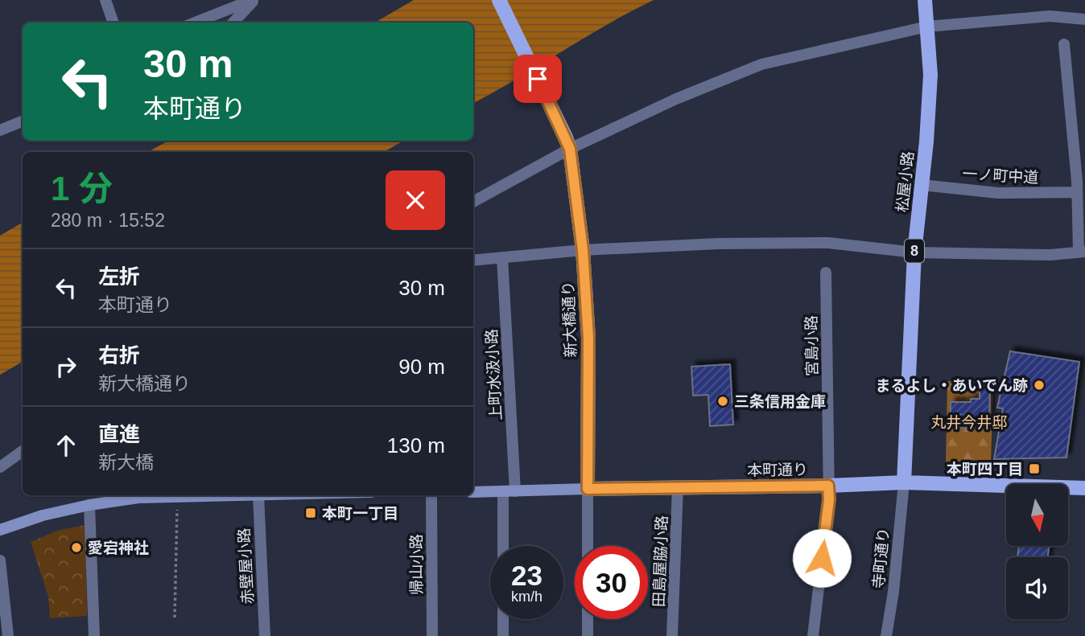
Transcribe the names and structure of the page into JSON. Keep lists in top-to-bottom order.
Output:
{
  "streets": {
    "main road": [
      "松屋小路",
      "8",
      "新大橋通り",
      "本町通り"
    ],
    "street": [
      "一ノ町中道",
      "宮島小路",
      "上町水汲小路",
      "寺町通り",
      "田島屋脇小路",
      "帰山小路",
      "赤壁屋小路"
    ]
  },
  "crossings": [
    ["一ノ町中道", "松屋小路"],
    ["松屋小路", "8"],
    ["松屋小路", "本町通り"],
    ["松屋小路", "寺町通り"],
    ["新大橋通り", "本町通り"],
    ["宮島小路", "本町通り"],
    ["上町水汲小路", "本町通り"],
    ["本町通り", "寺町通り"],
    ["本町通り", "田島屋脇小路"]
  ],
  "parks": ["丸井今井邸"],
  "places": {
    "other": ["まるよし・あいでん跡", "三条信用金庫", "愛宕神社"],
    "transit": ["本町四丁目", "本町一丁目"]
  },
  "north": "bottom",
  "page": {
    "turn": ["30 m", "本町通り"],
    "heading": ["1 分", "280 m · 15:52"],
    "list": [
      {
        "name": "左折",
        "note": "本町通り",
        "value": "30 m"
      },
      {
        "name": "右折",
        "note": "新大橋通り",
        "value": "90 m"
      },
      {
        "name": "直進",
        "note": "新大橋",
        "value": "130 m"
      }
    ],
    "speed": "23 km/h",
    "limit": "30"
  }
}
